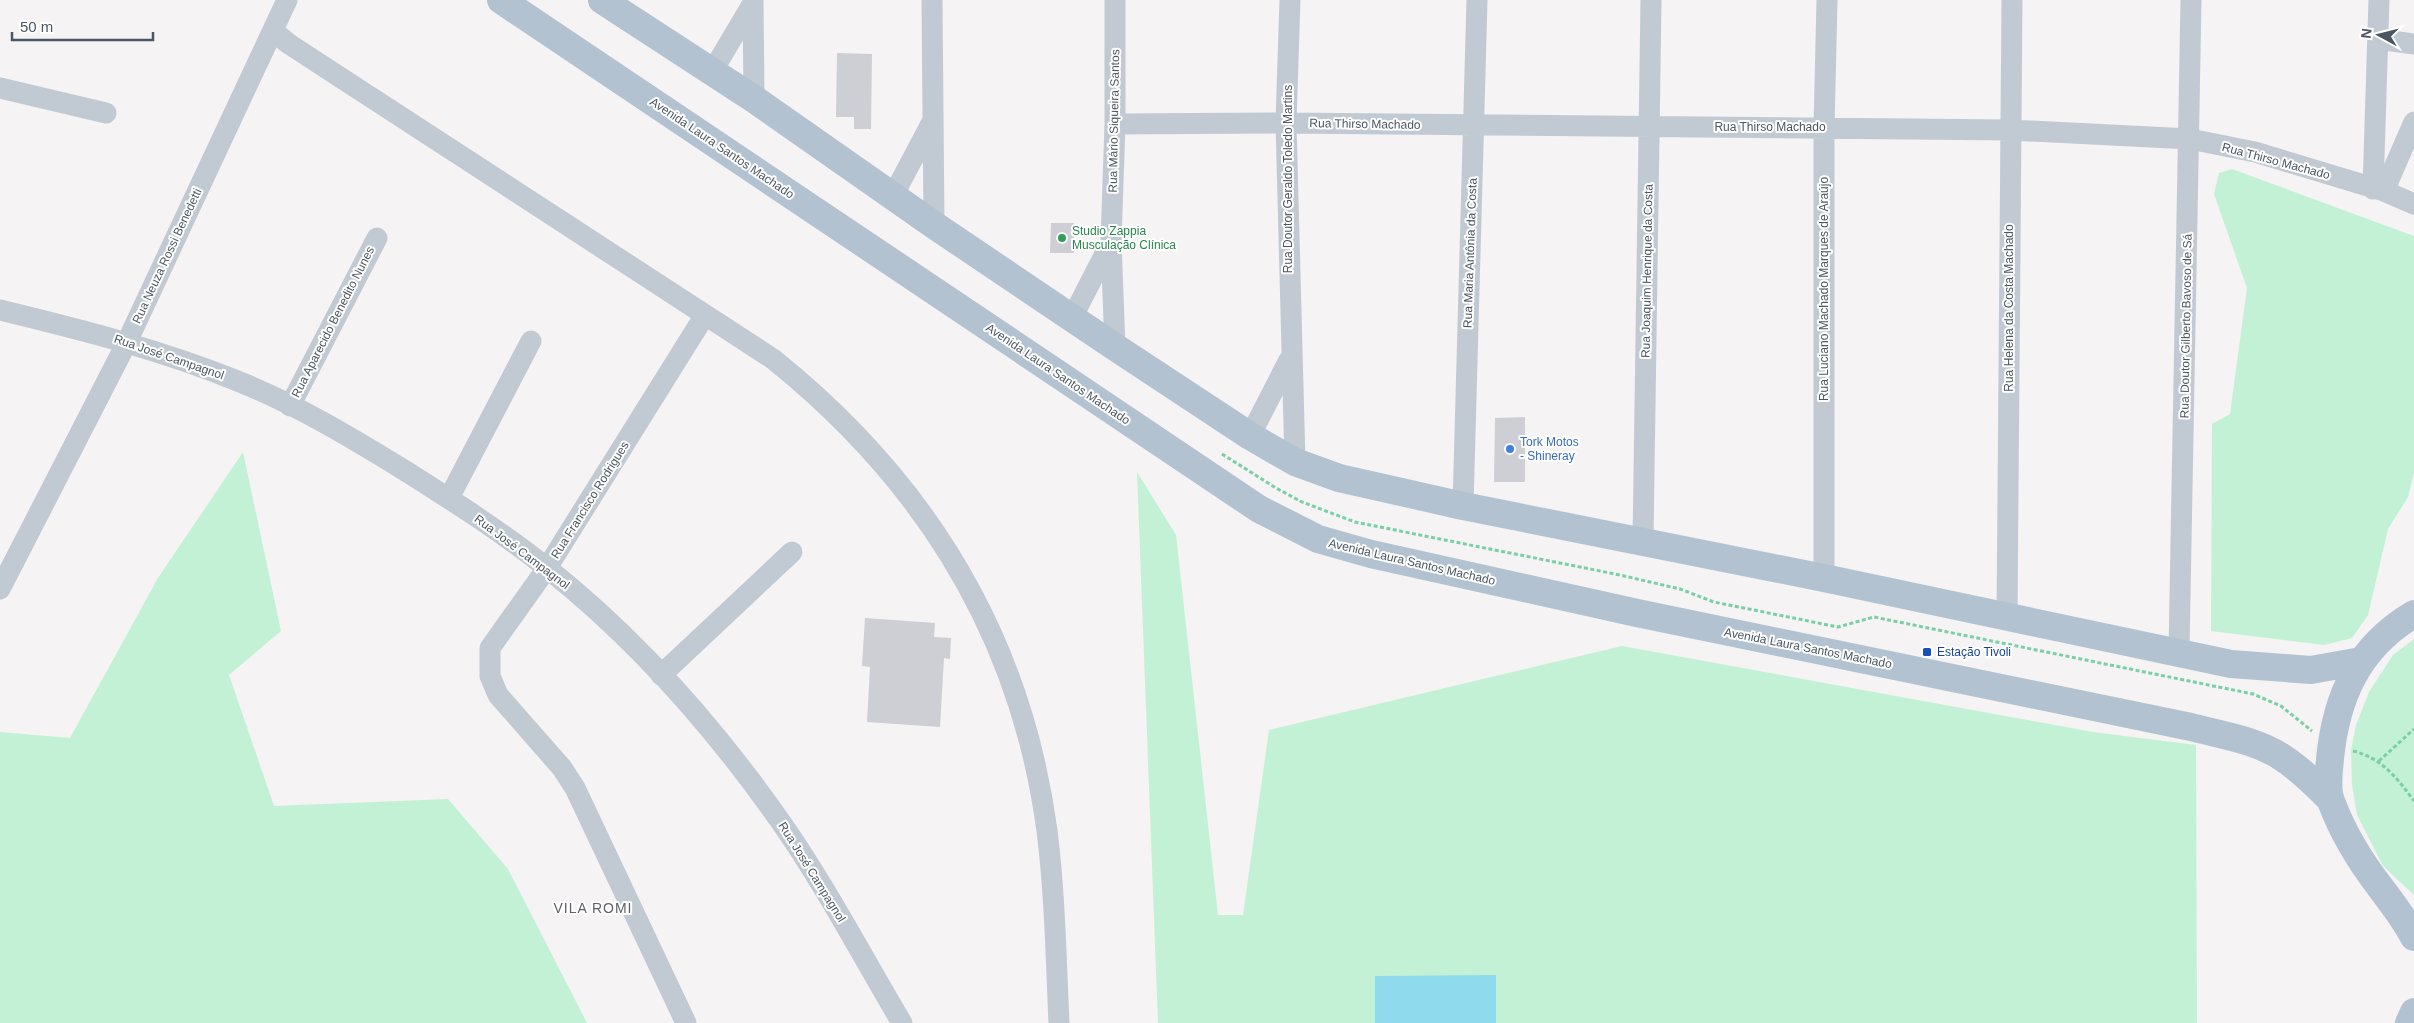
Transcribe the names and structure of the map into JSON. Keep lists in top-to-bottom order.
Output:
{
  "streets": {
    "main road": ["Avenida Laura Santos Machado"],
    "street": [
      "Rua Mário Siqueira Santos",
      "Rua Thirso Machado",
      "Rua Doutor Geraldo Toledo Martins",
      "Rua Maria Antônia da Costa",
      "Rua Neuza Rossi Benedetti",
      "Rua Joaquim Henrique da Costa",
      "Rua Luciano Machado Marques de Araújo",
      "Rua Helena da Costa Machado",
      "Rua Aparecido Benedito Nunes",
      "Rua Doutor Gilberto Bavoso de Sá",
      "Rua José Campagnol",
      "Rua Francisco Rodrigues"
    ]
  },
  "crossings": [
    ["Rua Mário Siqueira Santos", "Rua Thirso Machado"],
    ["Rua Thirso Machado", "Rua Doutor Geraldo Toledo Martins"],
    ["Rua Thirso Machado", "Rua Maria Antônia da Costa"],
    ["Rua Thirso Machado", "Rua Joaquim Henrique da Costa"],
    ["Rua Thirso Machado", "Rua Luciano Machado Marques de Araújo"],
    ["Rua Thirso Machado", "Rua Helena da Costa Machado"],
    ["Rua Thirso Machado", "Rua Doutor Gilberto Bavoso de Sá"],
    ["Rua Neuza Rossi Benedetti", "Rua José Campagnol"],
    ["Rua Aparecido Benedito Nunes", "Rua José Campagnol"],
    ["Rua José Campagnol", "Rua Francisco Rodrigues"]
  ],
  "districts": ["VILA ROMI"],
  "places": {
    "other": ["Studio Zappia Musculação Clínica", "Tork Motos - Shineray"],
    "transit": ["Estação Tivoli"]
  },
  "scale_bar": "50 m",
  "north": "left"
}
